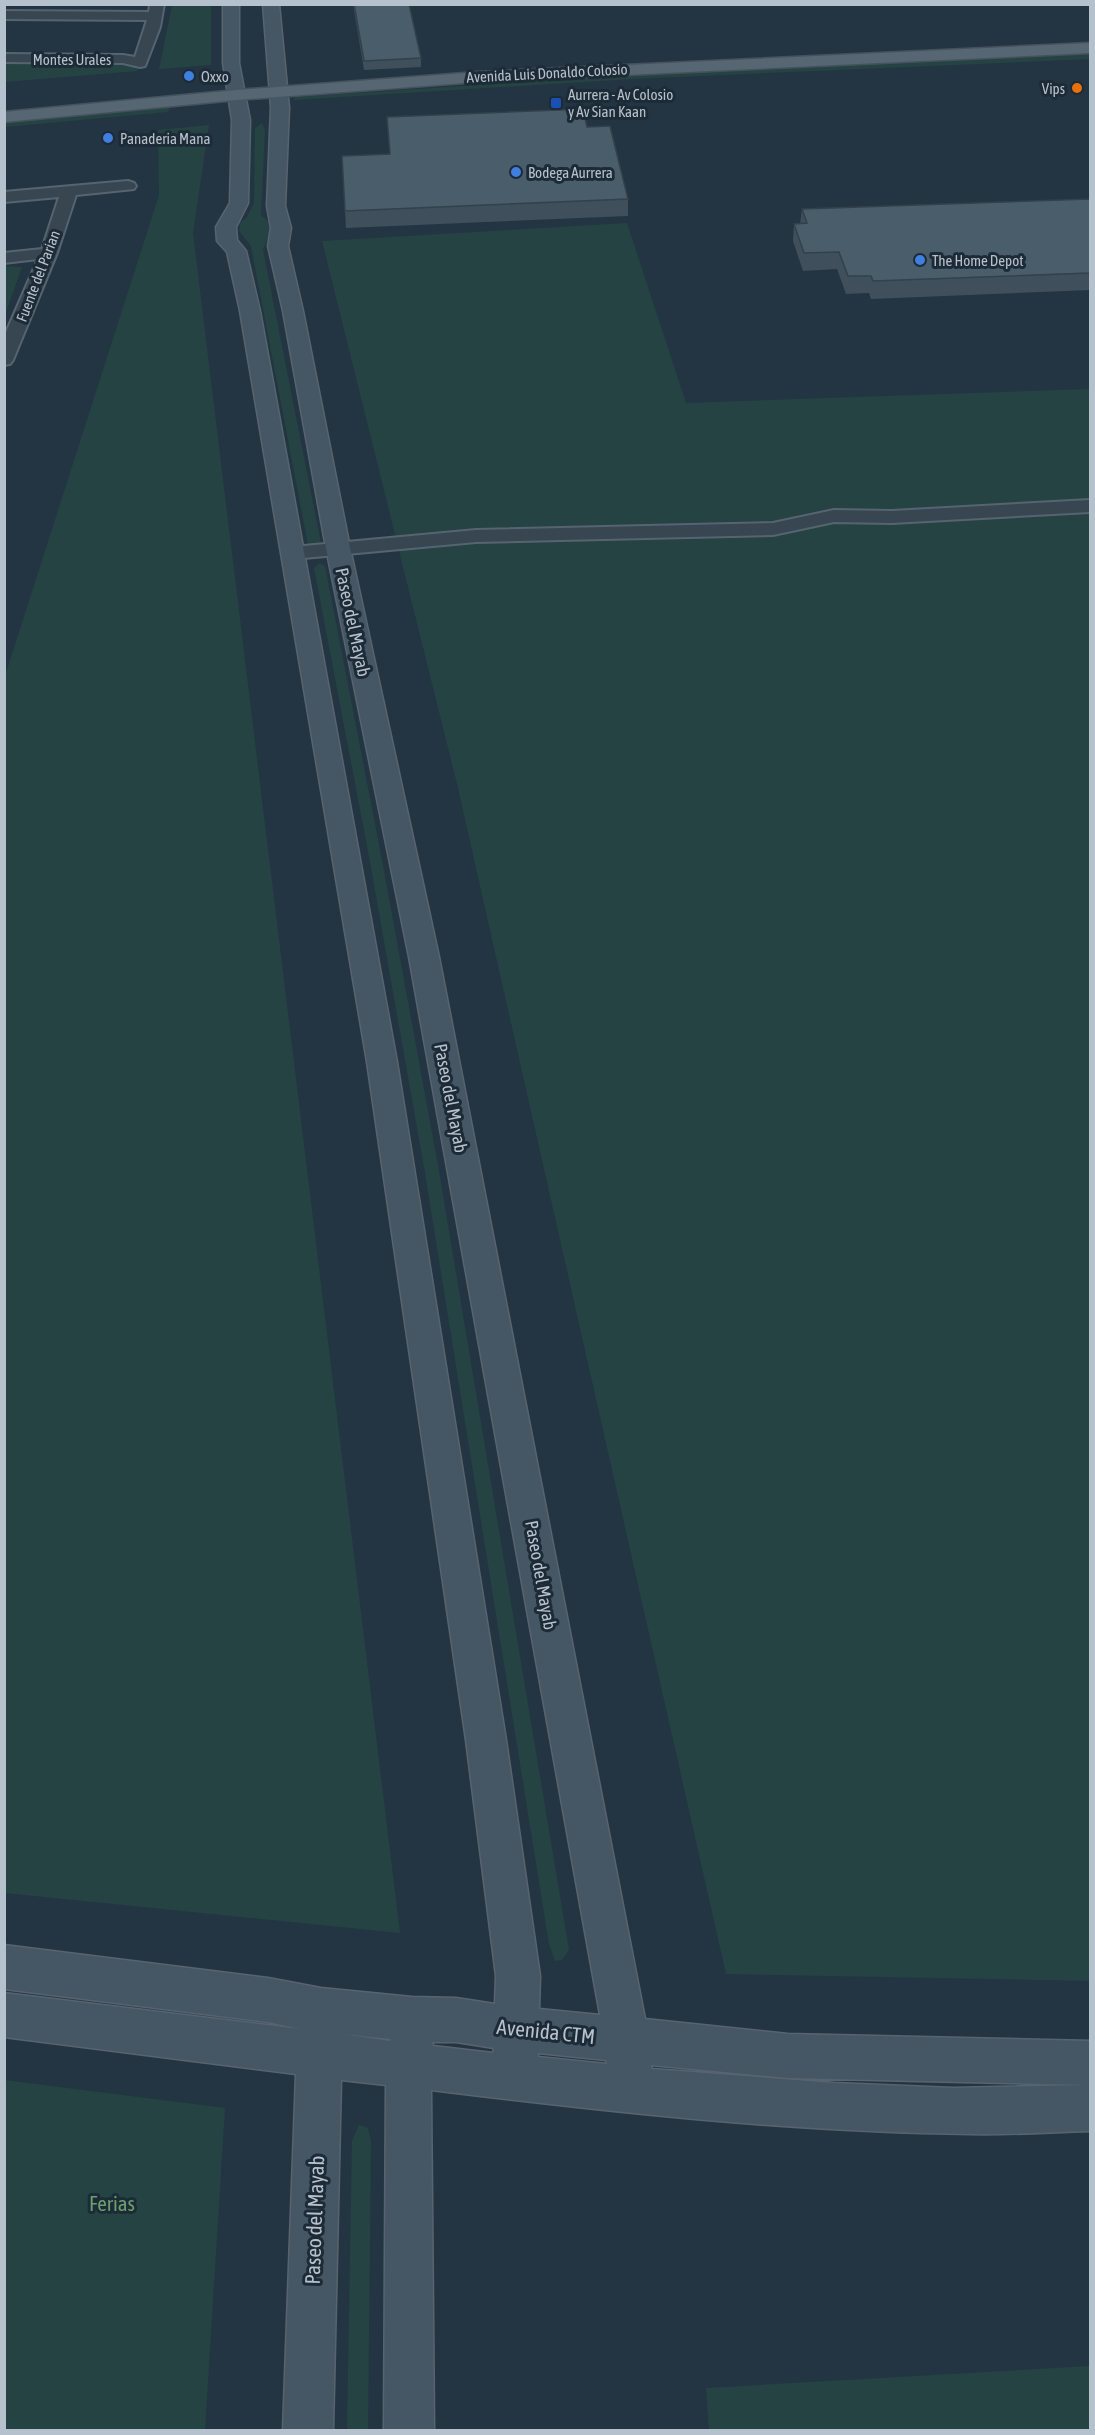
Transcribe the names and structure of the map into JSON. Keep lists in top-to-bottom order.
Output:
{
  "streets": {
    "main road": ["Avenida Luis Donaldo Colosio", "Paseo del Mayab", "Avenida CTM"],
    "street": ["Montes Urales", "Fuente del Parian"]
  },
  "crossings": [
    ["Avenida Luis Donaldo Colosio", "Paseo del Mayab"],
    ["Paseo del Mayab", "Avenida CTM"]
  ],
  "parks": ["Ferias"],
  "places": {
    "other": [
      "Oxxo",
      "Vips",
      "Panaderia Mana",
      "Bodega Aurrera",
      "The Home Depot"
    ],
    "transit": ["Aurrera - Av Colosio y Av Sian Kaan"]
  }
}
